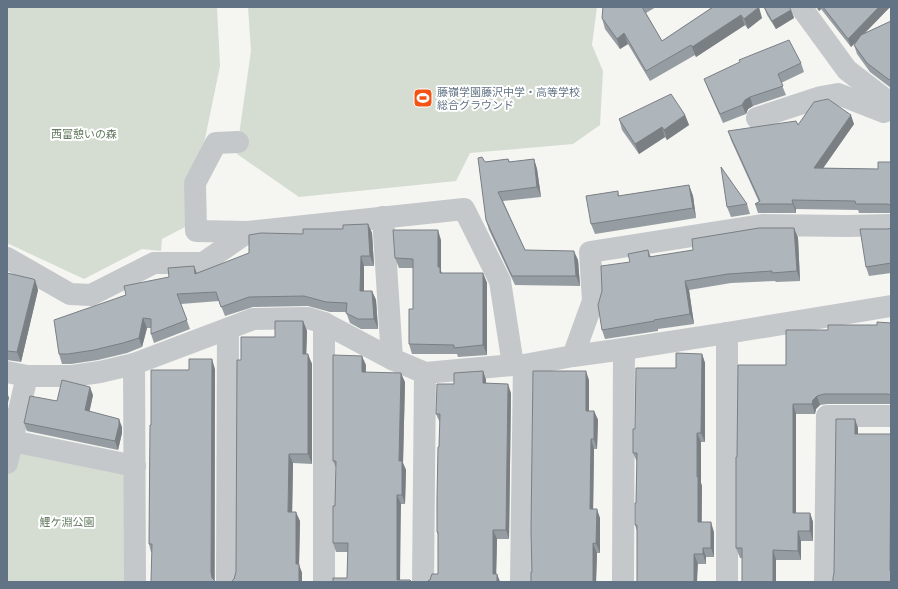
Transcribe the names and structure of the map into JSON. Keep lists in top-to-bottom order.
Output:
{
  "parks": ["西富憩いの森", "鯉ケ淵公園"],
  "places": {
    "sports": ["藤嶺学園藤沢中学・高等学校 総合グラウンド"]
  }
}
